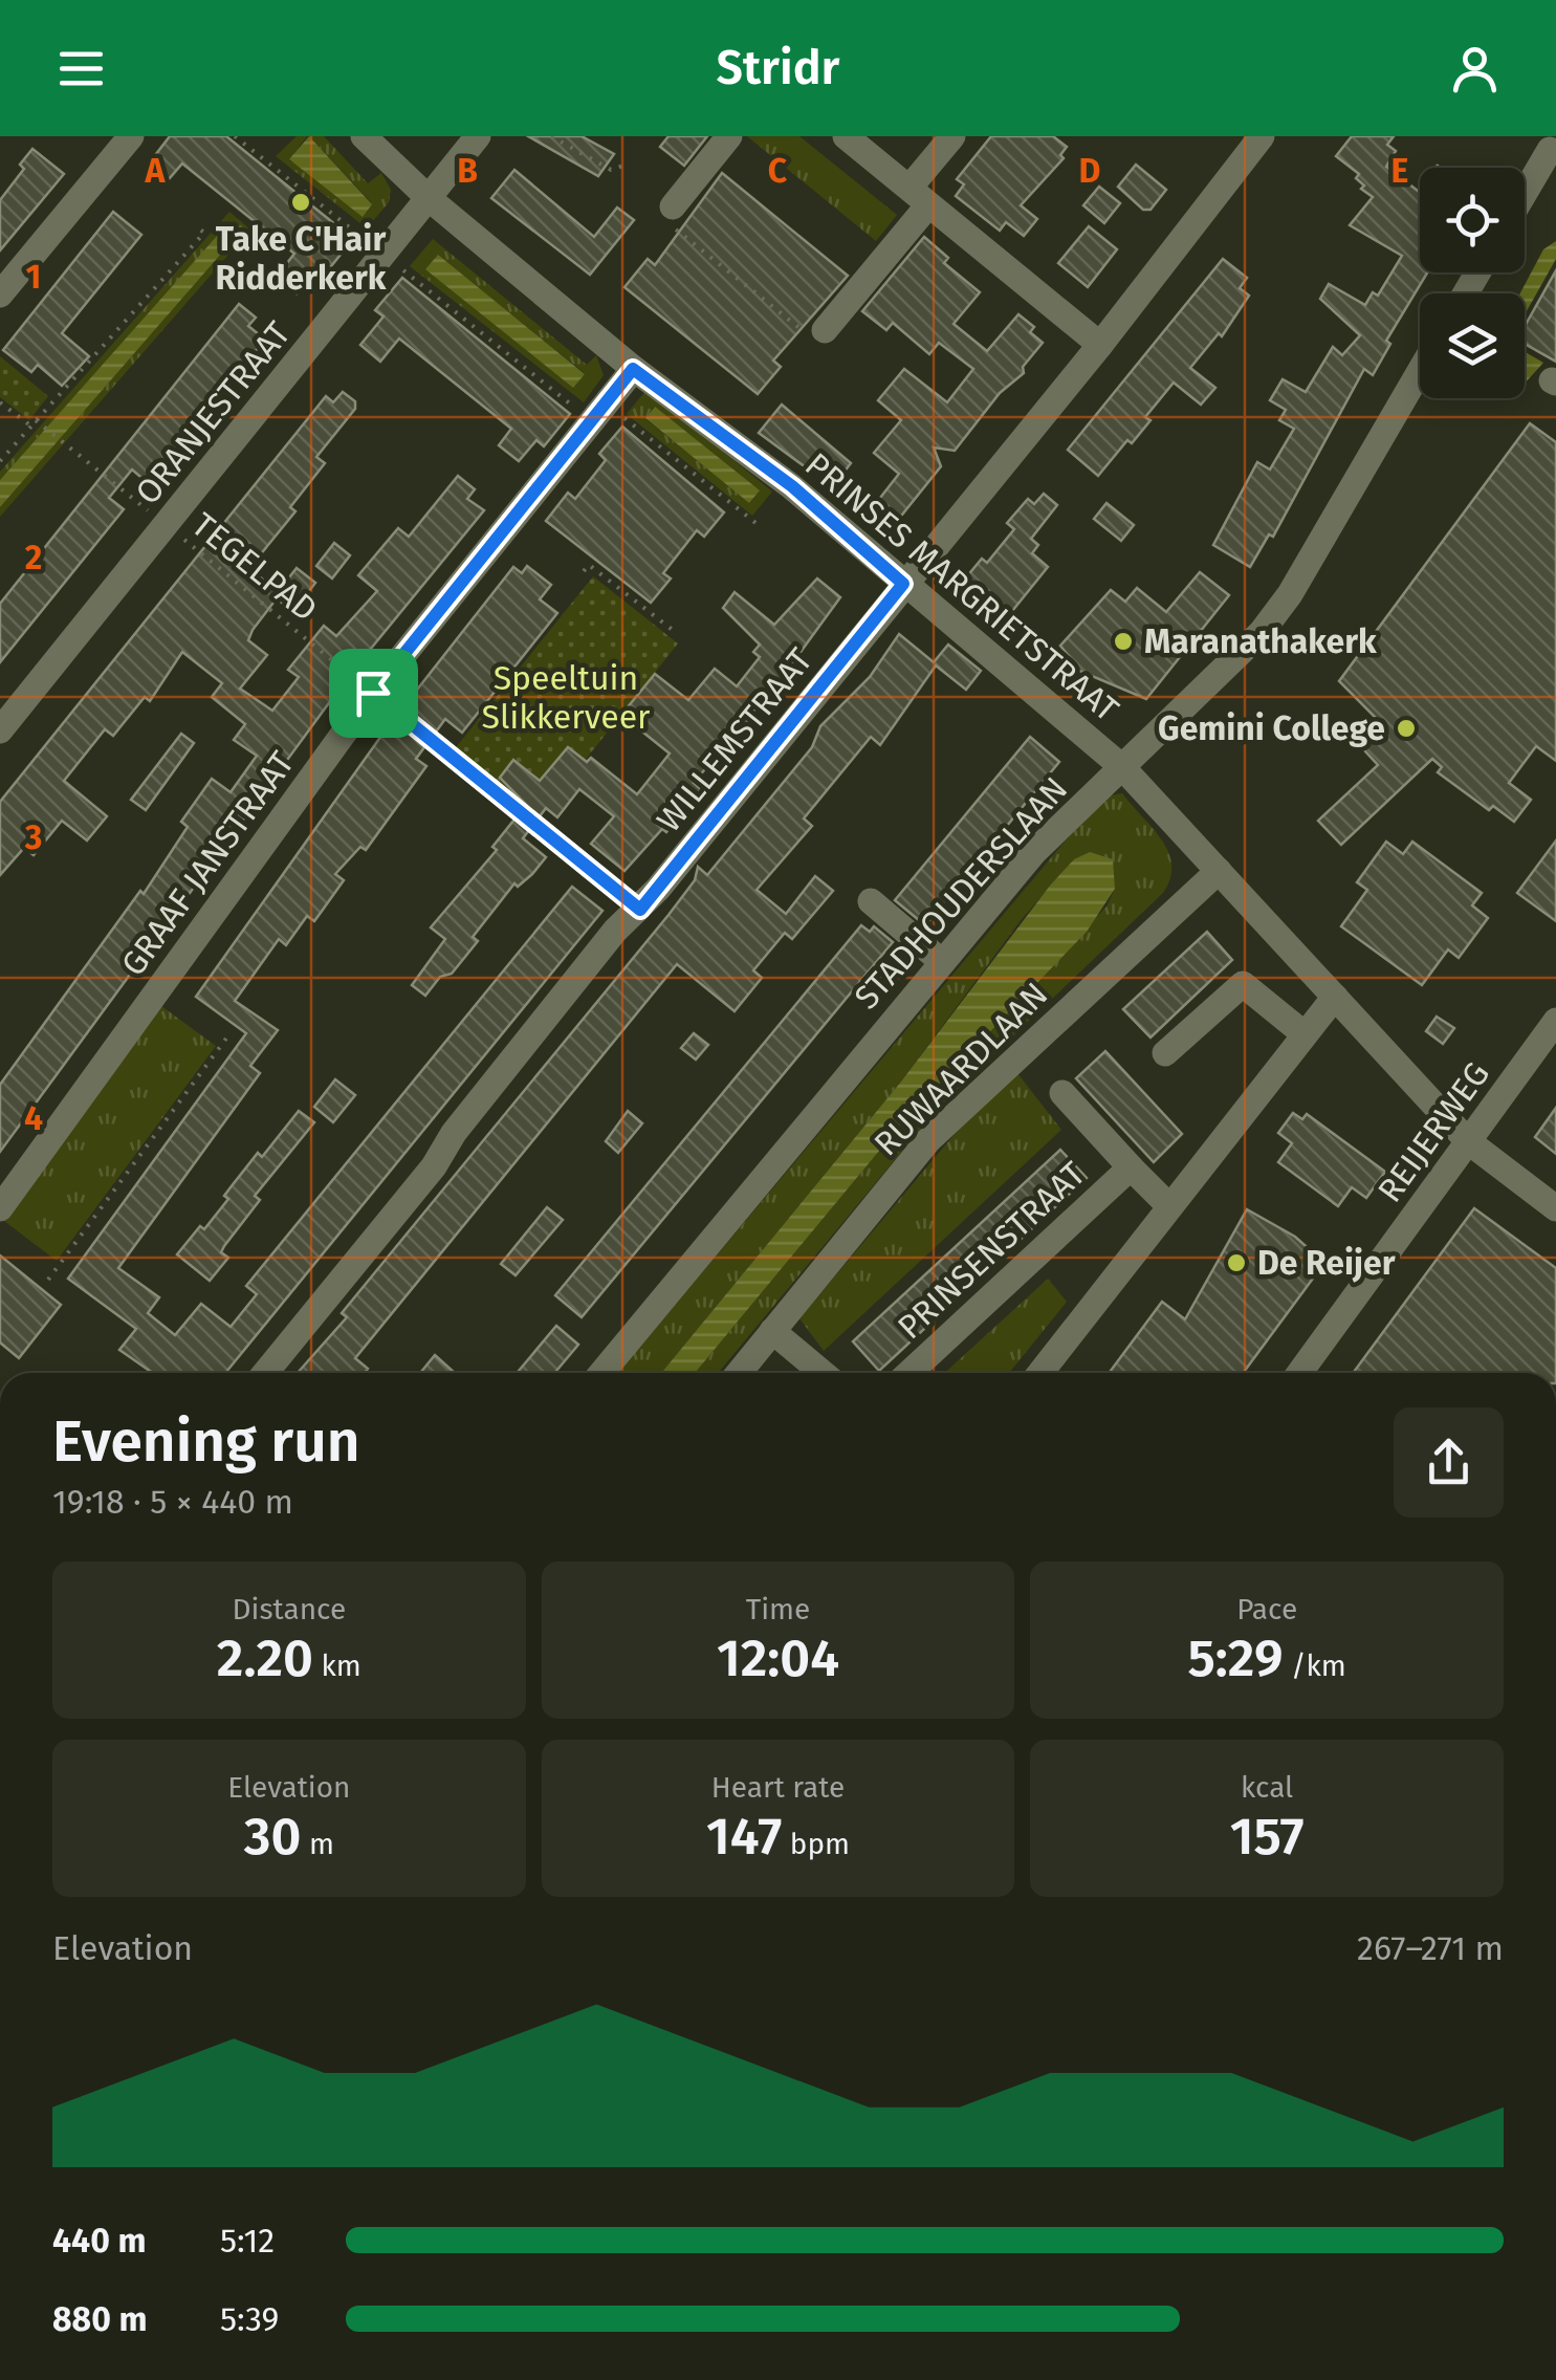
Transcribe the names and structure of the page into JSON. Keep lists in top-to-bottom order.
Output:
{
  "streets": {
    "street": [
      "ORANJESTRAAT",
      "PRINSES MARGRIETSTRAAT",
      "WILLEMSTRAAT",
      "GRAAF JANSTRAAT",
      "STADHOUDERSLAAN",
      "RUWAARDLAAN",
      "REIJERWEG",
      "PRINSENSTRAAT"
    ],
    "path": ["TEGELPAD"]
  },
  "crossings": [
    ["ORANJESTRAAT", "TEGELPAD"],
    ["ORANJESTRAAT", "PRINSES MARGRIETSTRAAT"],
    ["TEGELPAD", "WILLEMSTRAAT"],
    ["TEGELPAD", "GRAAF JANSTRAAT"],
    ["PRINSES MARGRIETSTRAAT", "WILLEMSTRAAT"],
    ["PRINSES MARGRIETSTRAAT", "GRAAF JANSTRAAT"],
    ["PRINSES MARGRIETSTRAAT", "STADHOUDERSLAAN"],
    ["PRINSES MARGRIETSTRAAT", "RUWAARDLAAN"],
    ["PRINSES MARGRIETSTRAAT", "REIJERWEG"]
  ],
  "parks": ["Speeltuin Slikkerveer"],
  "places": [
    "Take C'Hair Ridderkerk",
    "Maranathakerk",
    "Gemini College",
    "De Reijer"
  ],
  "page": {
    "header": "Stridr",
    "heading": ["Evening run", "19:18 · 5 × 440 m"],
    "stats": [
      ["Distance", "2.20 km"],
      ["Time", "12:04"],
      ["Pace", "5:29 /km"],
      ["Elevation", "30 m"],
      ["Heart rate", "147 bpm"],
      ["kcal", "157"]
    ],
    "chart": ["Elevation", "267–271 m"],
    "list": [
      {
        "name": "440 m",
        "note": "5:12"
      },
      {
        "name": "880 m",
        "note": "5:39"
      }
    ]
  },
  "grid": {
    "columns": [
      "A",
      "B",
      "C",
      "D",
      "E"
    ],
    "rows": [
      "1",
      "2",
      "3",
      "4"
    ]
  }
}
